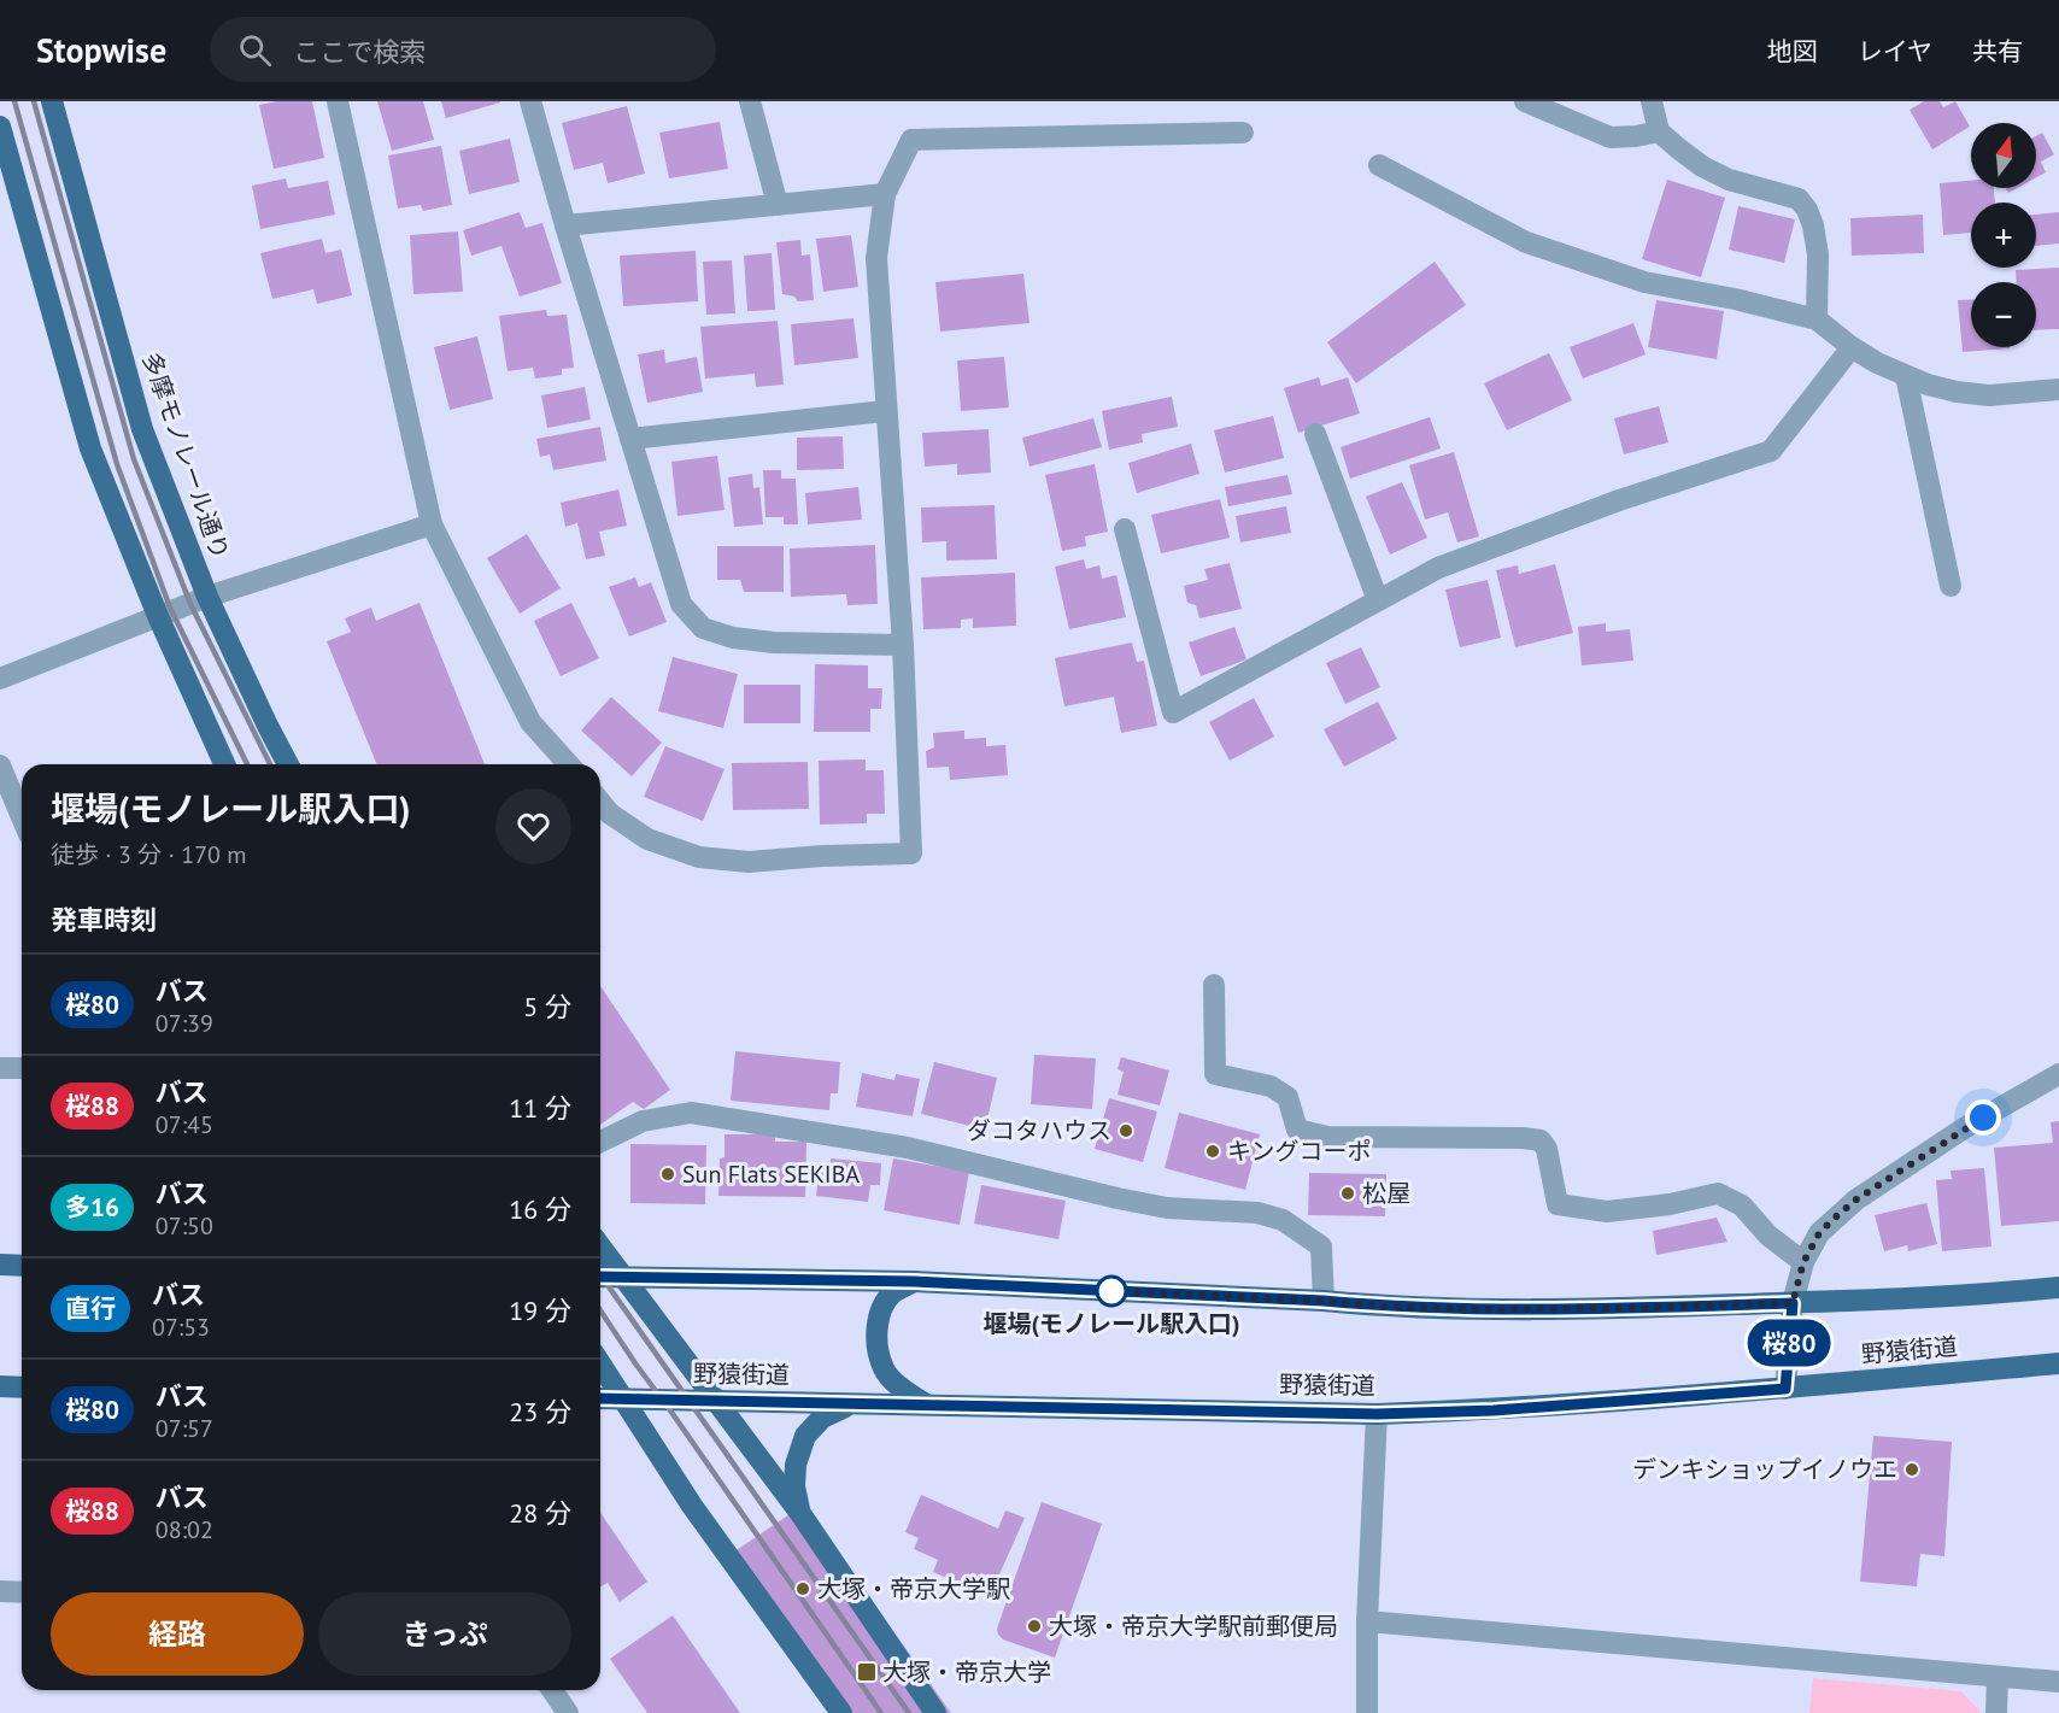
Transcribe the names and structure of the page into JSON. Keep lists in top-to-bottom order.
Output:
{
  "streets": {
    "main road": ["多摩モノレール通り", "野猿街道"]
  },
  "places": {
    "other": [
      "ダコタハウス",
      "キングコーポ",
      "Sun Flats SEKIBA",
      "松屋",
      "堰場(モノレール駅入口)",
      "デンキショップイノウエ",
      "大塚・帝京大学駅",
      "大塚・帝京大学駅前郵便局"
    ],
    "transit": ["大塚・帝京大学"]
  },
  "lines": ["bus line 桜80"],
  "north": "top",
  "page": {
    "header": "Stopwise",
    "search": "ここで検索",
    "nav": ["地図", "レイヤ", "共有"],
    "on_map": "桜80",
    "map_buttons": ["+", "−"],
    "heading": [
      ["堰場(モノレール駅入口)", "徒歩 · 3 分 · 170 m"],
      "発車時刻"
    ],
    "list": [
      {
        "mark": "桜80",
        "name": "バス",
        "note": "07:39",
        "value": "5 分"
      },
      {
        "mark": "桜88",
        "name": "バス",
        "note": "07:45",
        "value": "11 分"
      },
      {
        "mark": "多16",
        "name": "バス",
        "note": "07:50",
        "value": "16 分"
      },
      {
        "mark": "直行",
        "name": "バス",
        "note": "07:53",
        "value": "19 分"
      },
      {
        "mark": "桜80",
        "name": "バス",
        "note": "07:57",
        "value": "23 分"
      },
      {
        "mark": "桜88",
        "name": "バス",
        "note": "08:02",
        "value": "28 分"
      }
    ],
    "buttons": ["経路", "きっぷ"]
  }
}
